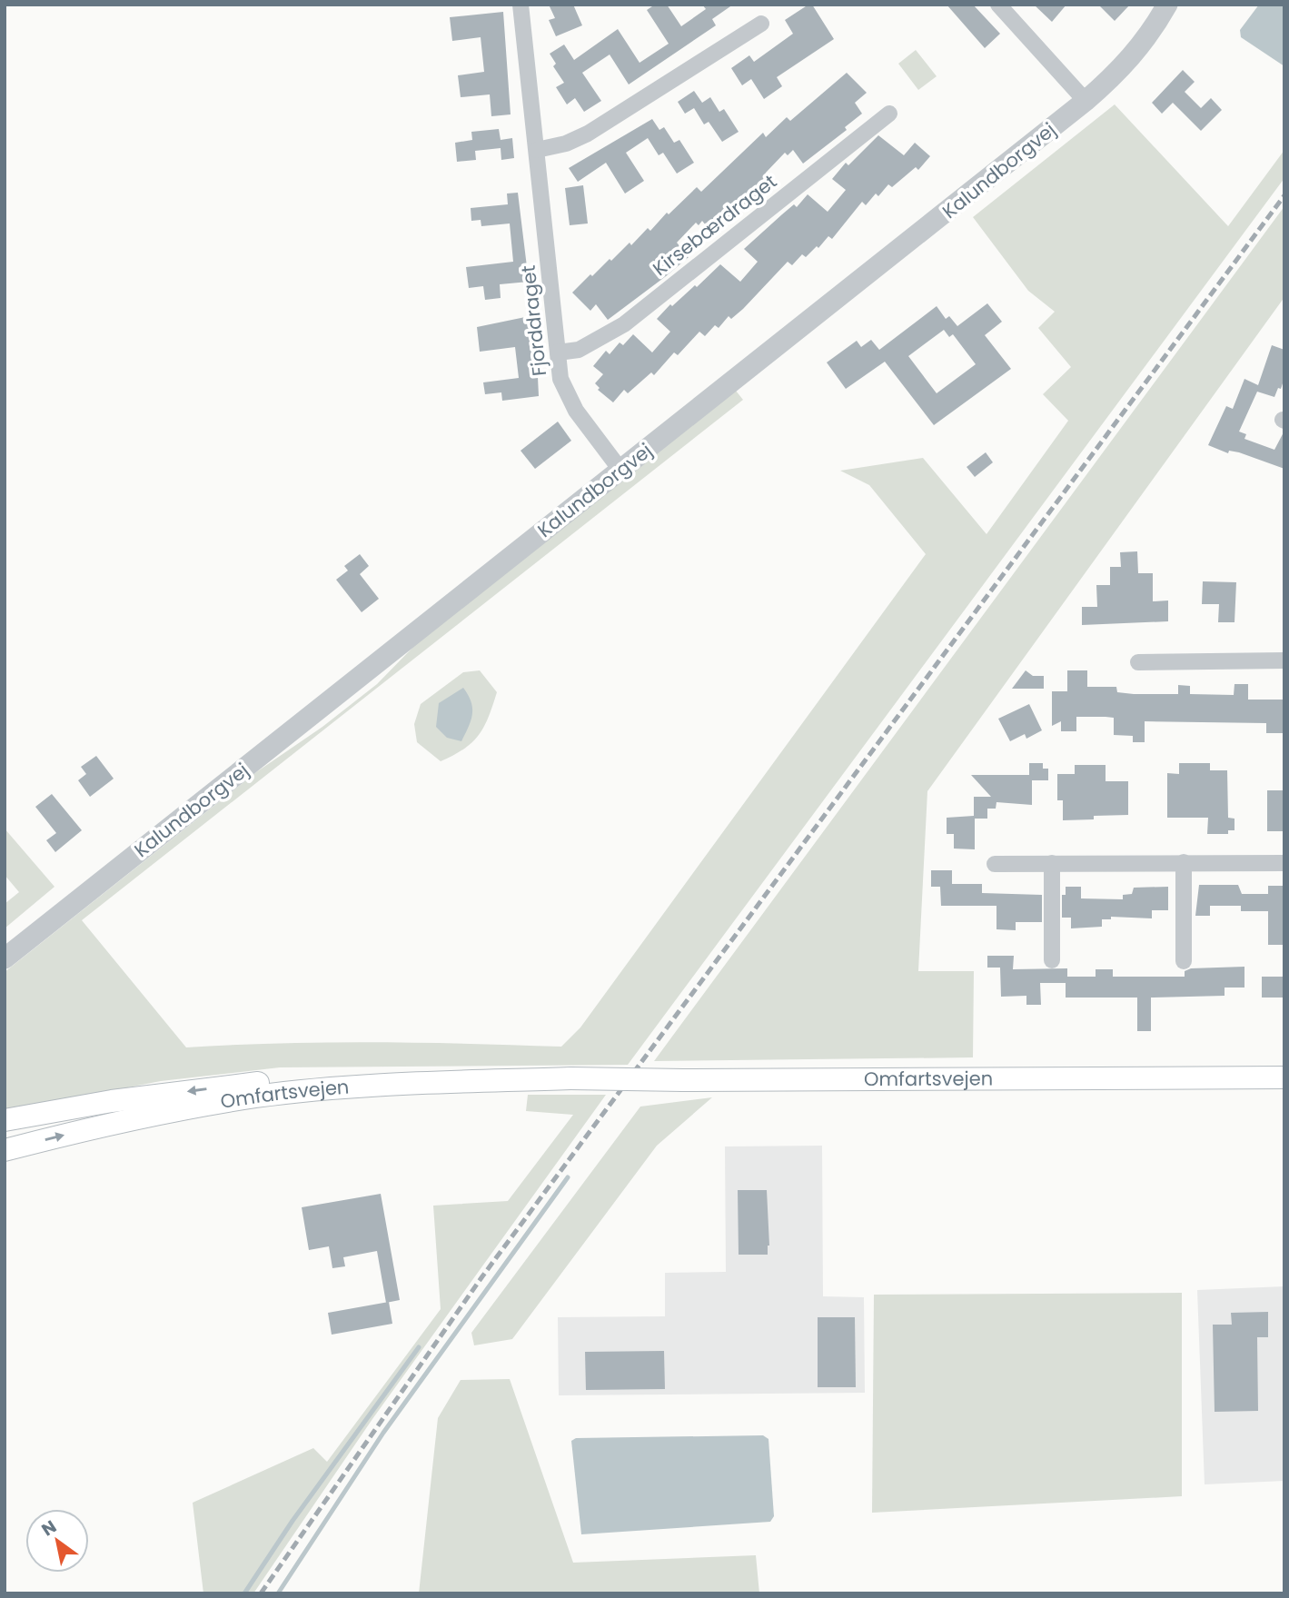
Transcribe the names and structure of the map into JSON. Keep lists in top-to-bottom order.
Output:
{
  "streets": {
    "main road": ["Omfartsvejen"],
    "street": ["Kalundborgvej", "Kirsebærdraget", "Fjorddraget"]
  },
  "crossings": [
    ["Kalundborgvej", "Fjorddraget"],
    ["Kirsebærdraget", "Fjorddraget"]
  ],
  "north": "top left"
}
